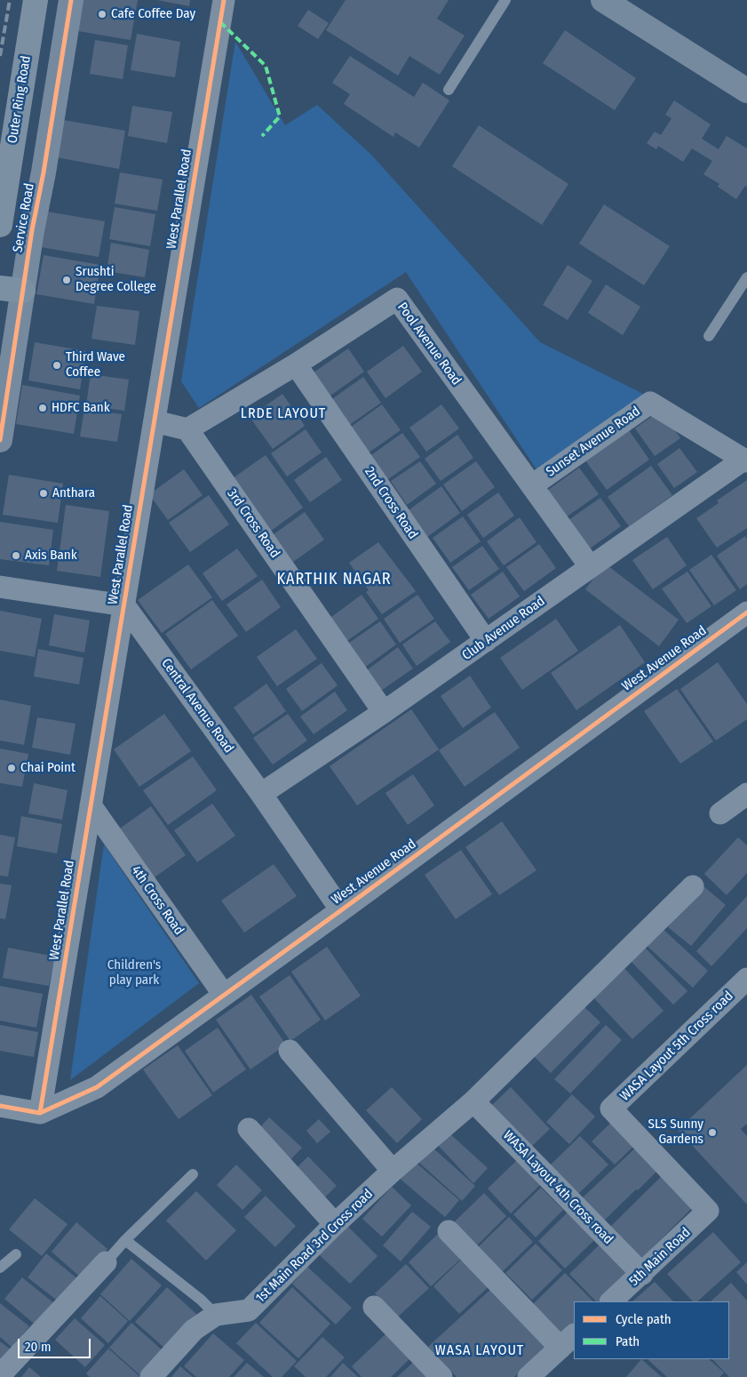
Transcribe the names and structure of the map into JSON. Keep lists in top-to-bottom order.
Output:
{
  "streets": {
    "highway": ["Outer Ring Road"],
    "street": [
      "West Parallel Road",
      "Service Road",
      "Pool Avenue Road",
      "Sunset Avenue Road",
      "2nd Cross Road",
      "3rd Cross Road",
      "Club Avenue Road",
      "West Avenue Road",
      "Central Avenue Road",
      "4th Cross Road",
      "WASA Layout 5th Cross road",
      "WASA Layout 4th Cross road",
      "1st Main Road 3rd Cross road",
      "5th Main Road"
    ]
  },
  "crossings": [
    ["West Parallel Road", "West Avenue Road"],
    ["West Parallel Road", "Central Avenue Road"],
    ["West Parallel Road", "4th Cross Road"],
    ["Pool Avenue Road", "Sunset Avenue Road"],
    ["Pool Avenue Road", "2nd Cross Road"],
    ["Pool Avenue Road", "3rd Cross Road"],
    ["Pool Avenue Road", "Club Avenue Road"],
    ["Sunset Avenue Road", "Club Avenue Road"],
    ["2nd Cross Road", "Club Avenue Road"],
    ["3rd Cross Road", "Club Avenue Road"],
    ["Club Avenue Road", "Central Avenue Road"],
    ["West Avenue Road", "Central Avenue Road"],
    ["West Avenue Road", "4th Cross Road"],
    ["WASA Layout 5th Cross road", "5th Main Road"],
    ["WASA Layout 4th Cross road", "1st Main Road 3rd Cross road"],
    ["WASA Layout 4th Cross road", "5th Main Road"]
  ],
  "districts": ["LRDE LAYOUT", "KARTHIK NAGAR", "WASA LAYOUT"],
  "parks": ["Children's play park"],
  "places": [
    "Cafe Coffee Day",
    "Srushti Degree College",
    "Third Wave Coffee",
    "HDFC Bank",
    "Anthara",
    "Axis Bank",
    "Chai Point",
    "SLS Sunny Gardens"
  ],
  "legend": ["Cycle path", "Path"],
  "scale_bar": "20 m"
}
